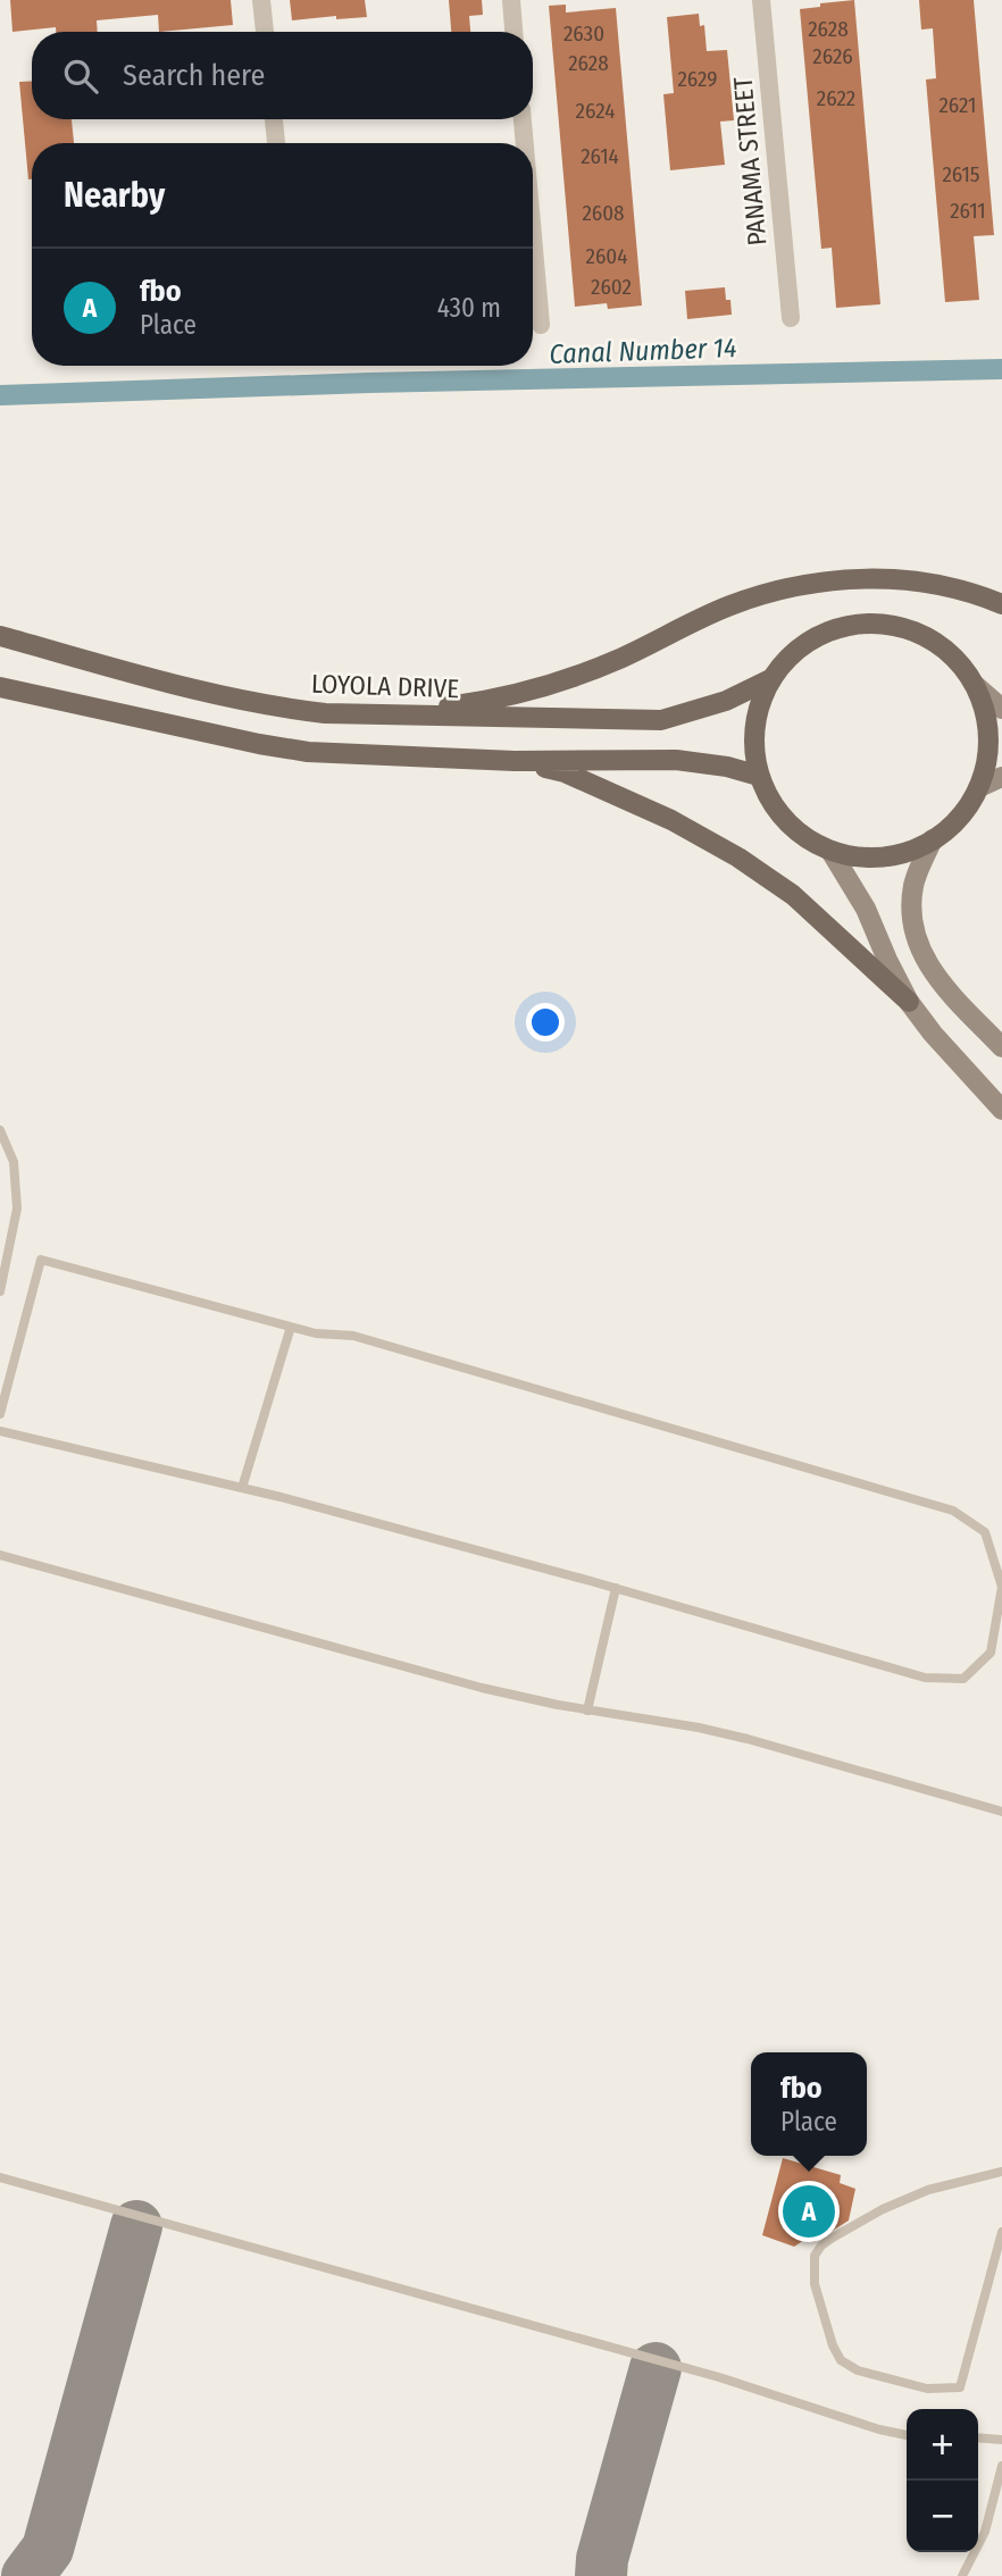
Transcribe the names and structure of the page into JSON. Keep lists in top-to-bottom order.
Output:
{
  "streets": {
    "main road": ["LOYOLA DRIVE"],
    "street": ["PANAMA STREET"]
  },
  "water": ["Canal Number 14"],
  "house_numbers": [
    "2628",
    "2630",
    "2626",
    "2628",
    "2629",
    "2622",
    "2621",
    "2624",
    "2614",
    "2615",
    "2611",
    "2608",
    "2604",
    "2602"
  ],
  "page": {
    "search": "Search here",
    "heading": "Nearby",
    "list": [
      {
        "mark": "A",
        "name": "fbo",
        "note": "Place",
        "value": "430 m"
      }
    ],
    "popup": ["fbo", "Place"],
    "pins": "A",
    "map_buttons": ["+", "−"]
  }
}
